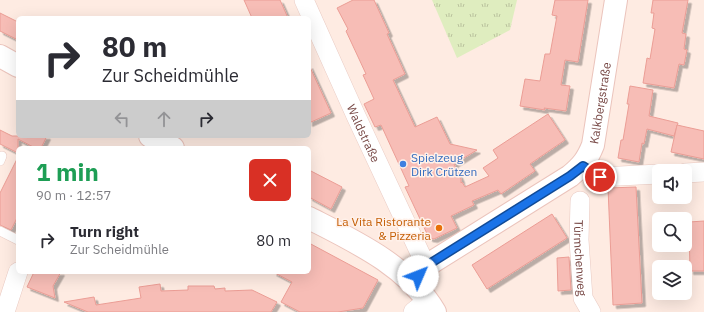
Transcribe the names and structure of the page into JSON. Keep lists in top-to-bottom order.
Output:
{
  "streets": {
    "street": ["Kalkbergstraße", "Waldstraße", "Türmchenweg"]
  },
  "crossings": [
    ["Kalkbergstraße", "Waldstraße"]
  ],
  "places": ["Spielzeug Dirk Crützen", "La Vita Ristorante & Pizzeria"],
  "page": {
    "turn": ["80 m", "Zur Scheidmühle"],
    "heading": ["1 min", "90 m · 12:57"],
    "list": [
      {
        "name": "Turn right",
        "note": "Zur Scheidmühle",
        "value": "80 m"
      }
    ]
  }
}
